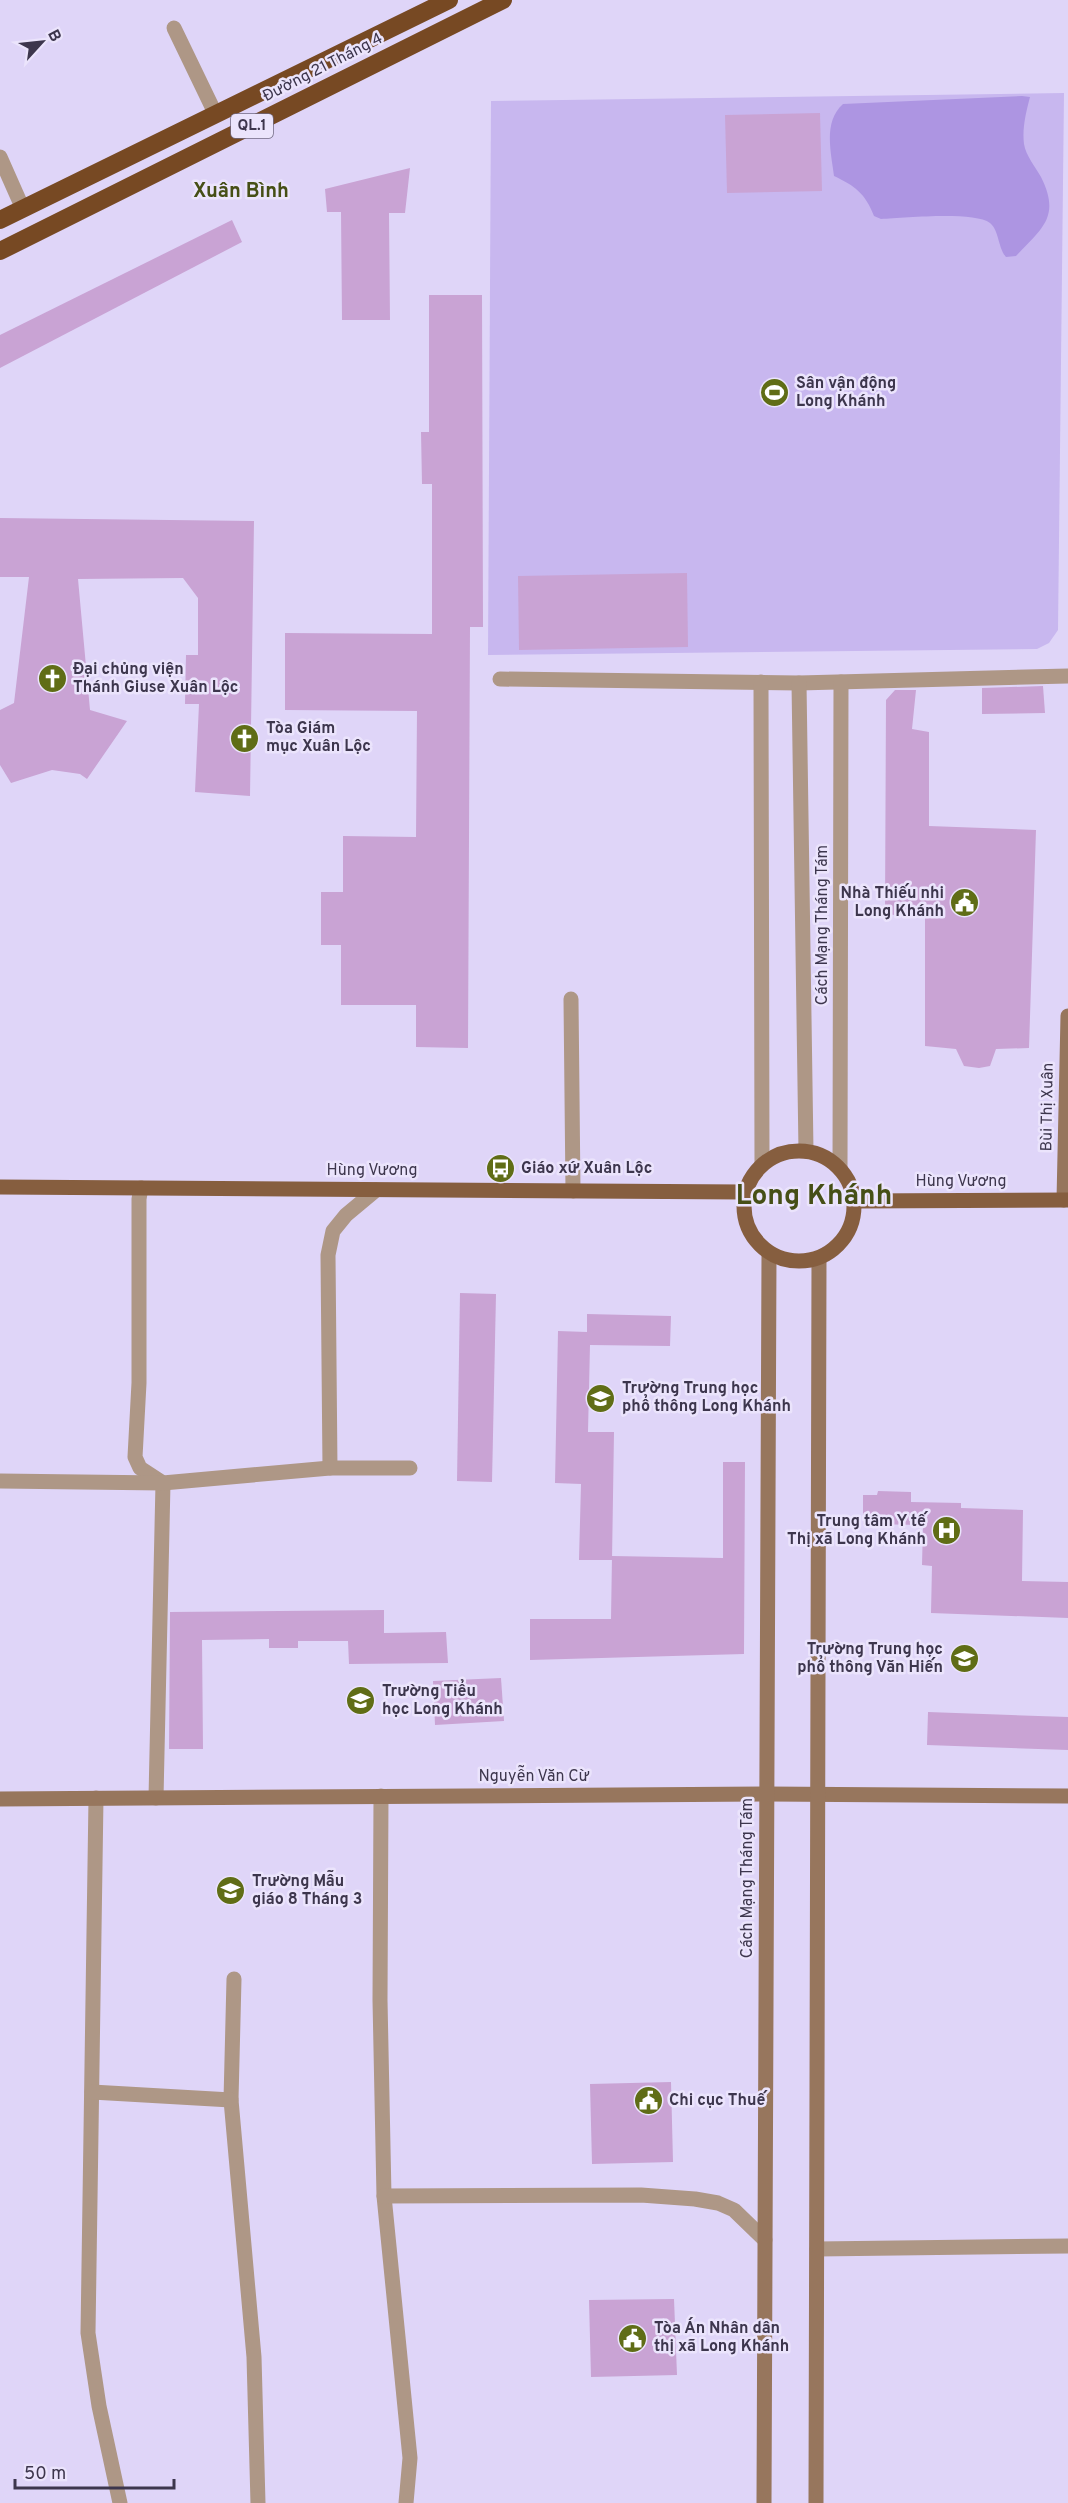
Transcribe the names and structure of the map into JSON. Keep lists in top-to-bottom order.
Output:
{
  "streets": {
    "highway": ["Đường 21 Tháng 4", "QL.1"],
    "main road": ["Hùng Vương"],
    "street": ["Cách Mạng Tháng Tám", "Bùi Thị Xuân", "Nguyễn Văn Cừ"]
  },
  "crossings": [
    ["Cách Mạng Tháng Tám", "Hùng Vương"],
    ["Cách Mạng Tháng Tám", "Nguyễn Văn Cừ"],
    ["Bùi Thị Xuân", "Hùng Vương"]
  ],
  "districts": ["Xuân Bình", "Long Khánh"],
  "places": {
    "sports": ["Sân vận động Long Khánh"],
    "church": ["Đại chủng viện Thánh Giuse Xuân Lộc", "Tòa Giám mục Xuân Lộc"],
    "public building": ["Nhà Thiếu nhi Long Khánh", "Chi cục Thuế", "Tòa Án Nhân dân thị xã Long Khánh"],
    "bus stop": ["Giáo xứ Xuân Lộc"],
    "school or university": [
      "Trường Trung học phổ thông Long Khánh",
      "Trường Trung học phổ thông Văn Hiến",
      "Trường Tiểu học Long Khánh",
      "Trường Mẫu giáo 8 Tháng 3"
    ],
    "hospital": ["Trung tâm Y tế Thị xã Long Khánh"]
  },
  "scale_bar": "50 m",
  "north": "top right"
}
